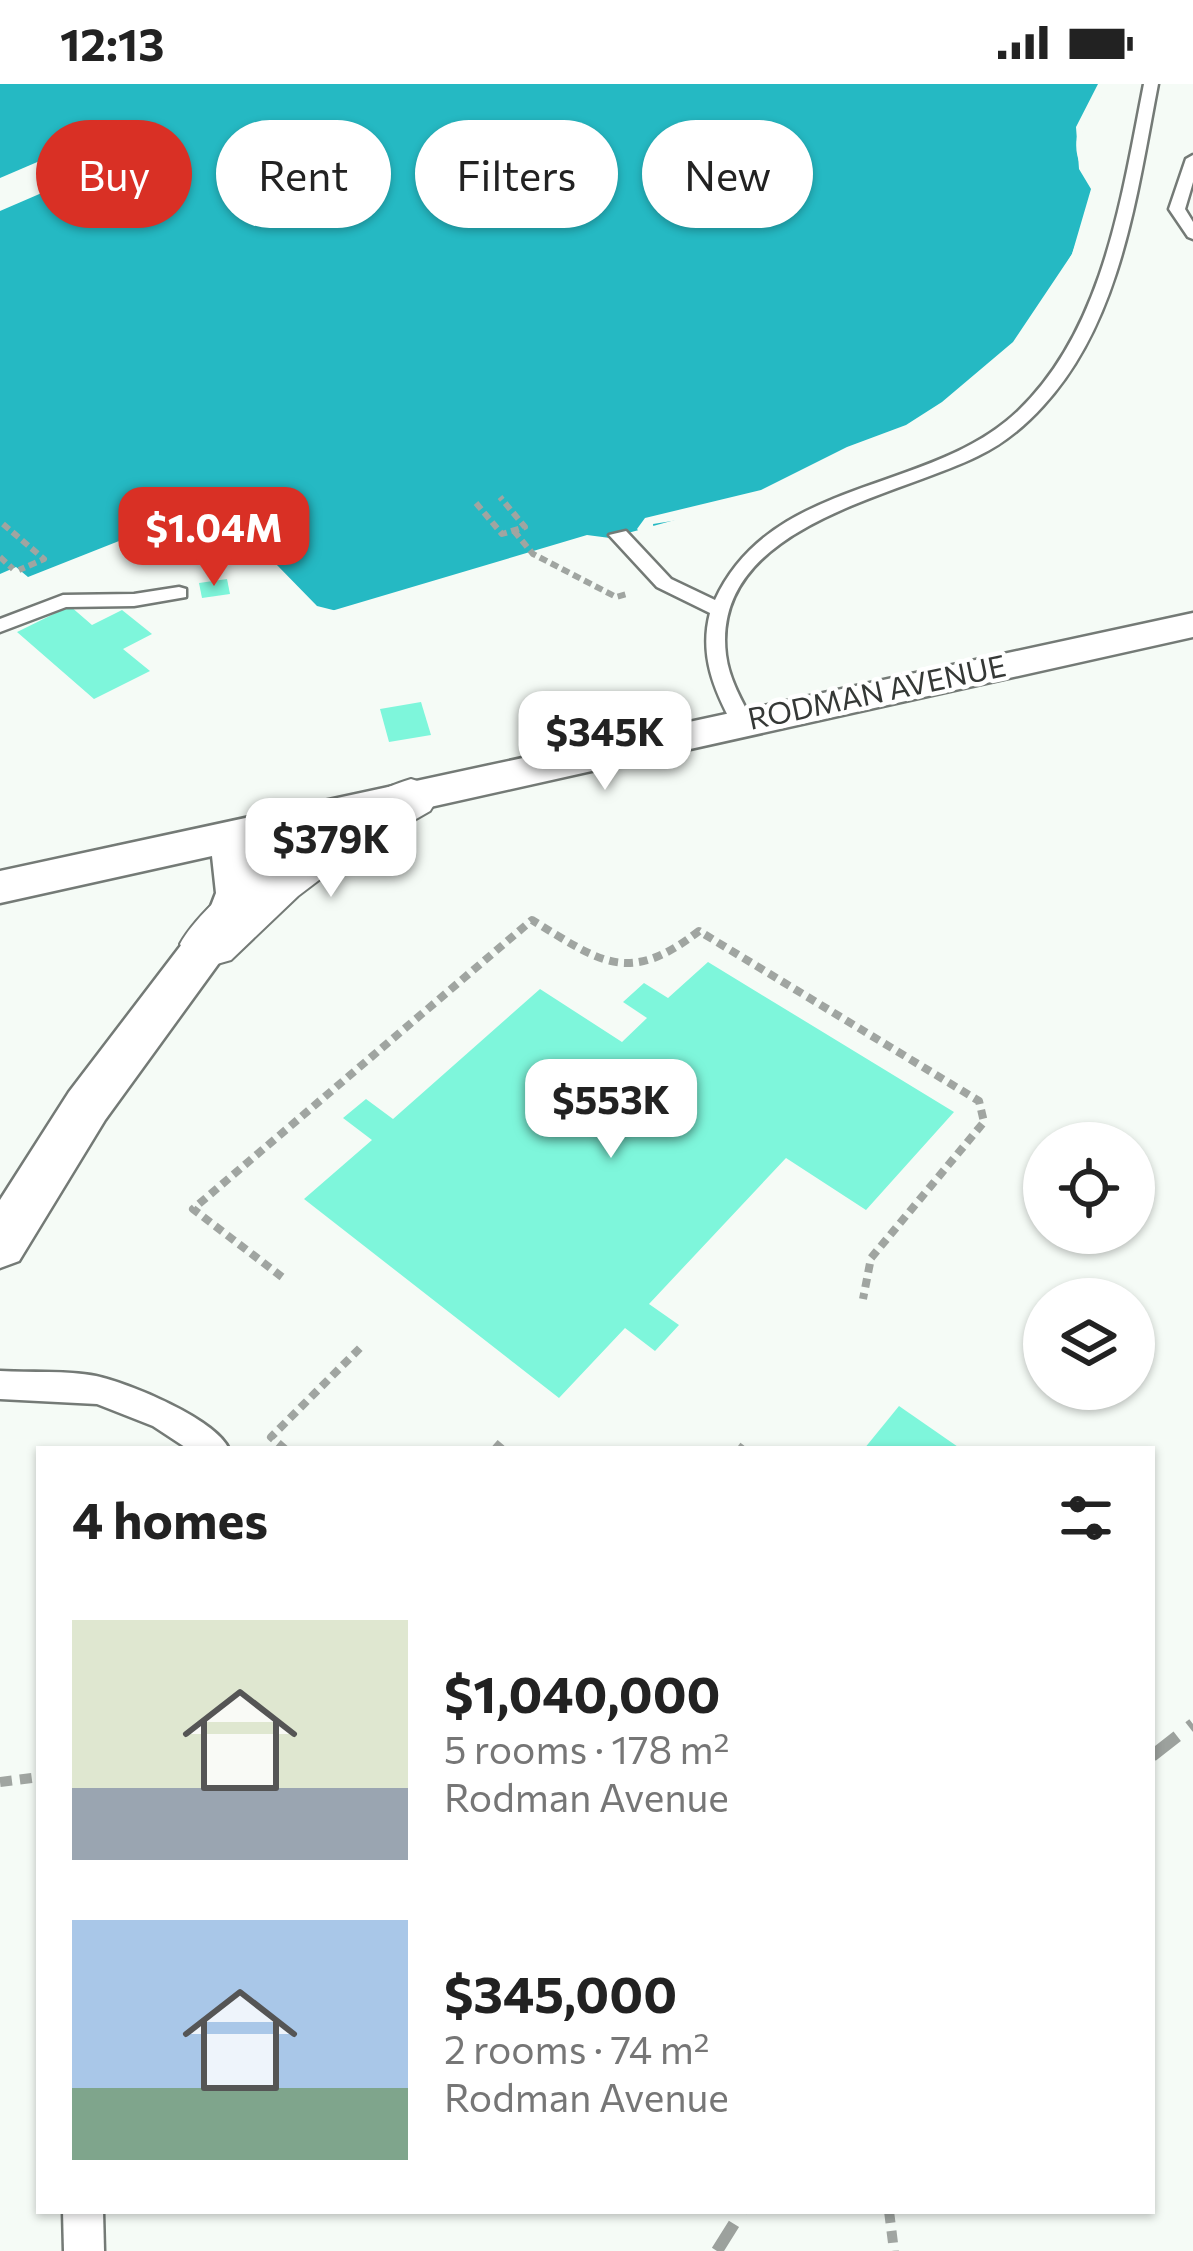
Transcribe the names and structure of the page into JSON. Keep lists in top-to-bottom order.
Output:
{
  "streets": {
    "street": ["RODMAN AVENUE"]
  },
  "page": {
    "status": "12:13",
    "chip": [
      "Buy",
      "Rent",
      "Filters",
      "New"
    ],
    "price": [
      "$1.04M",
      "$345K",
      "$379K",
      "$553K"
    ],
    "heading": "4 homes",
    "list": [
      {
        "name": "$1,040,000",
        "note": "5 rooms · 178 m² · Rodman Avenue"
      },
      {
        "name": "$345,000",
        "note": "2 rooms · 74 m² · Rodman Avenue"
      }
    ]
  }
}
